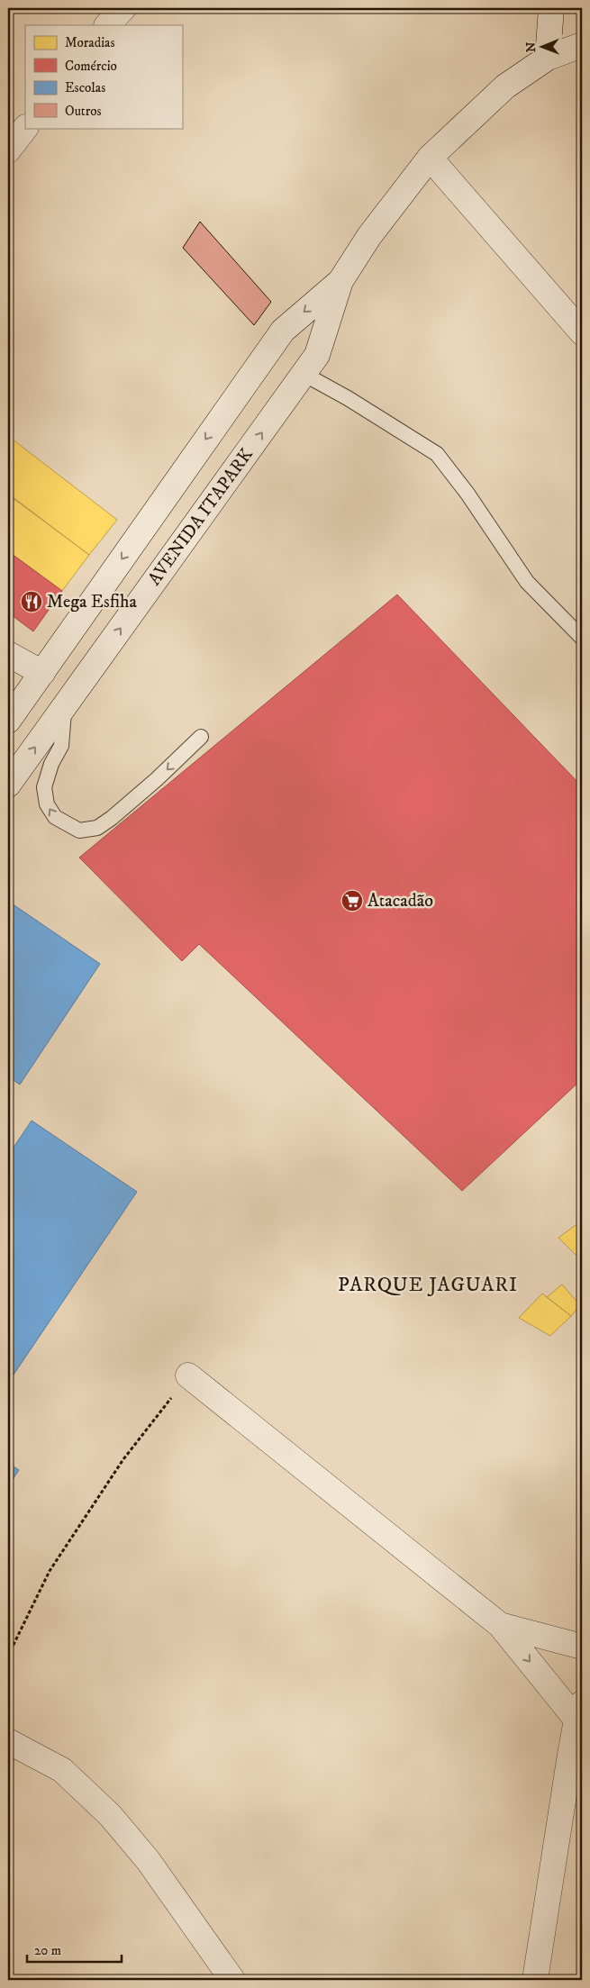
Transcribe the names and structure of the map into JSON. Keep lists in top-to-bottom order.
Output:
{
  "streets": {
    "main road": ["AVENIDA ITAPARK"]
  },
  "districts": ["PARQUE JAGUARI"],
  "places": {
    "restaurant": ["Mega Esfiha"],
    "supermarket": ["Atacadão"]
  },
  "legend": [
    "Moradias",
    "Comércio",
    "Escolas",
    "Outros"
  ],
  "scale_bar": "20 m",
  "north": "left"
}
